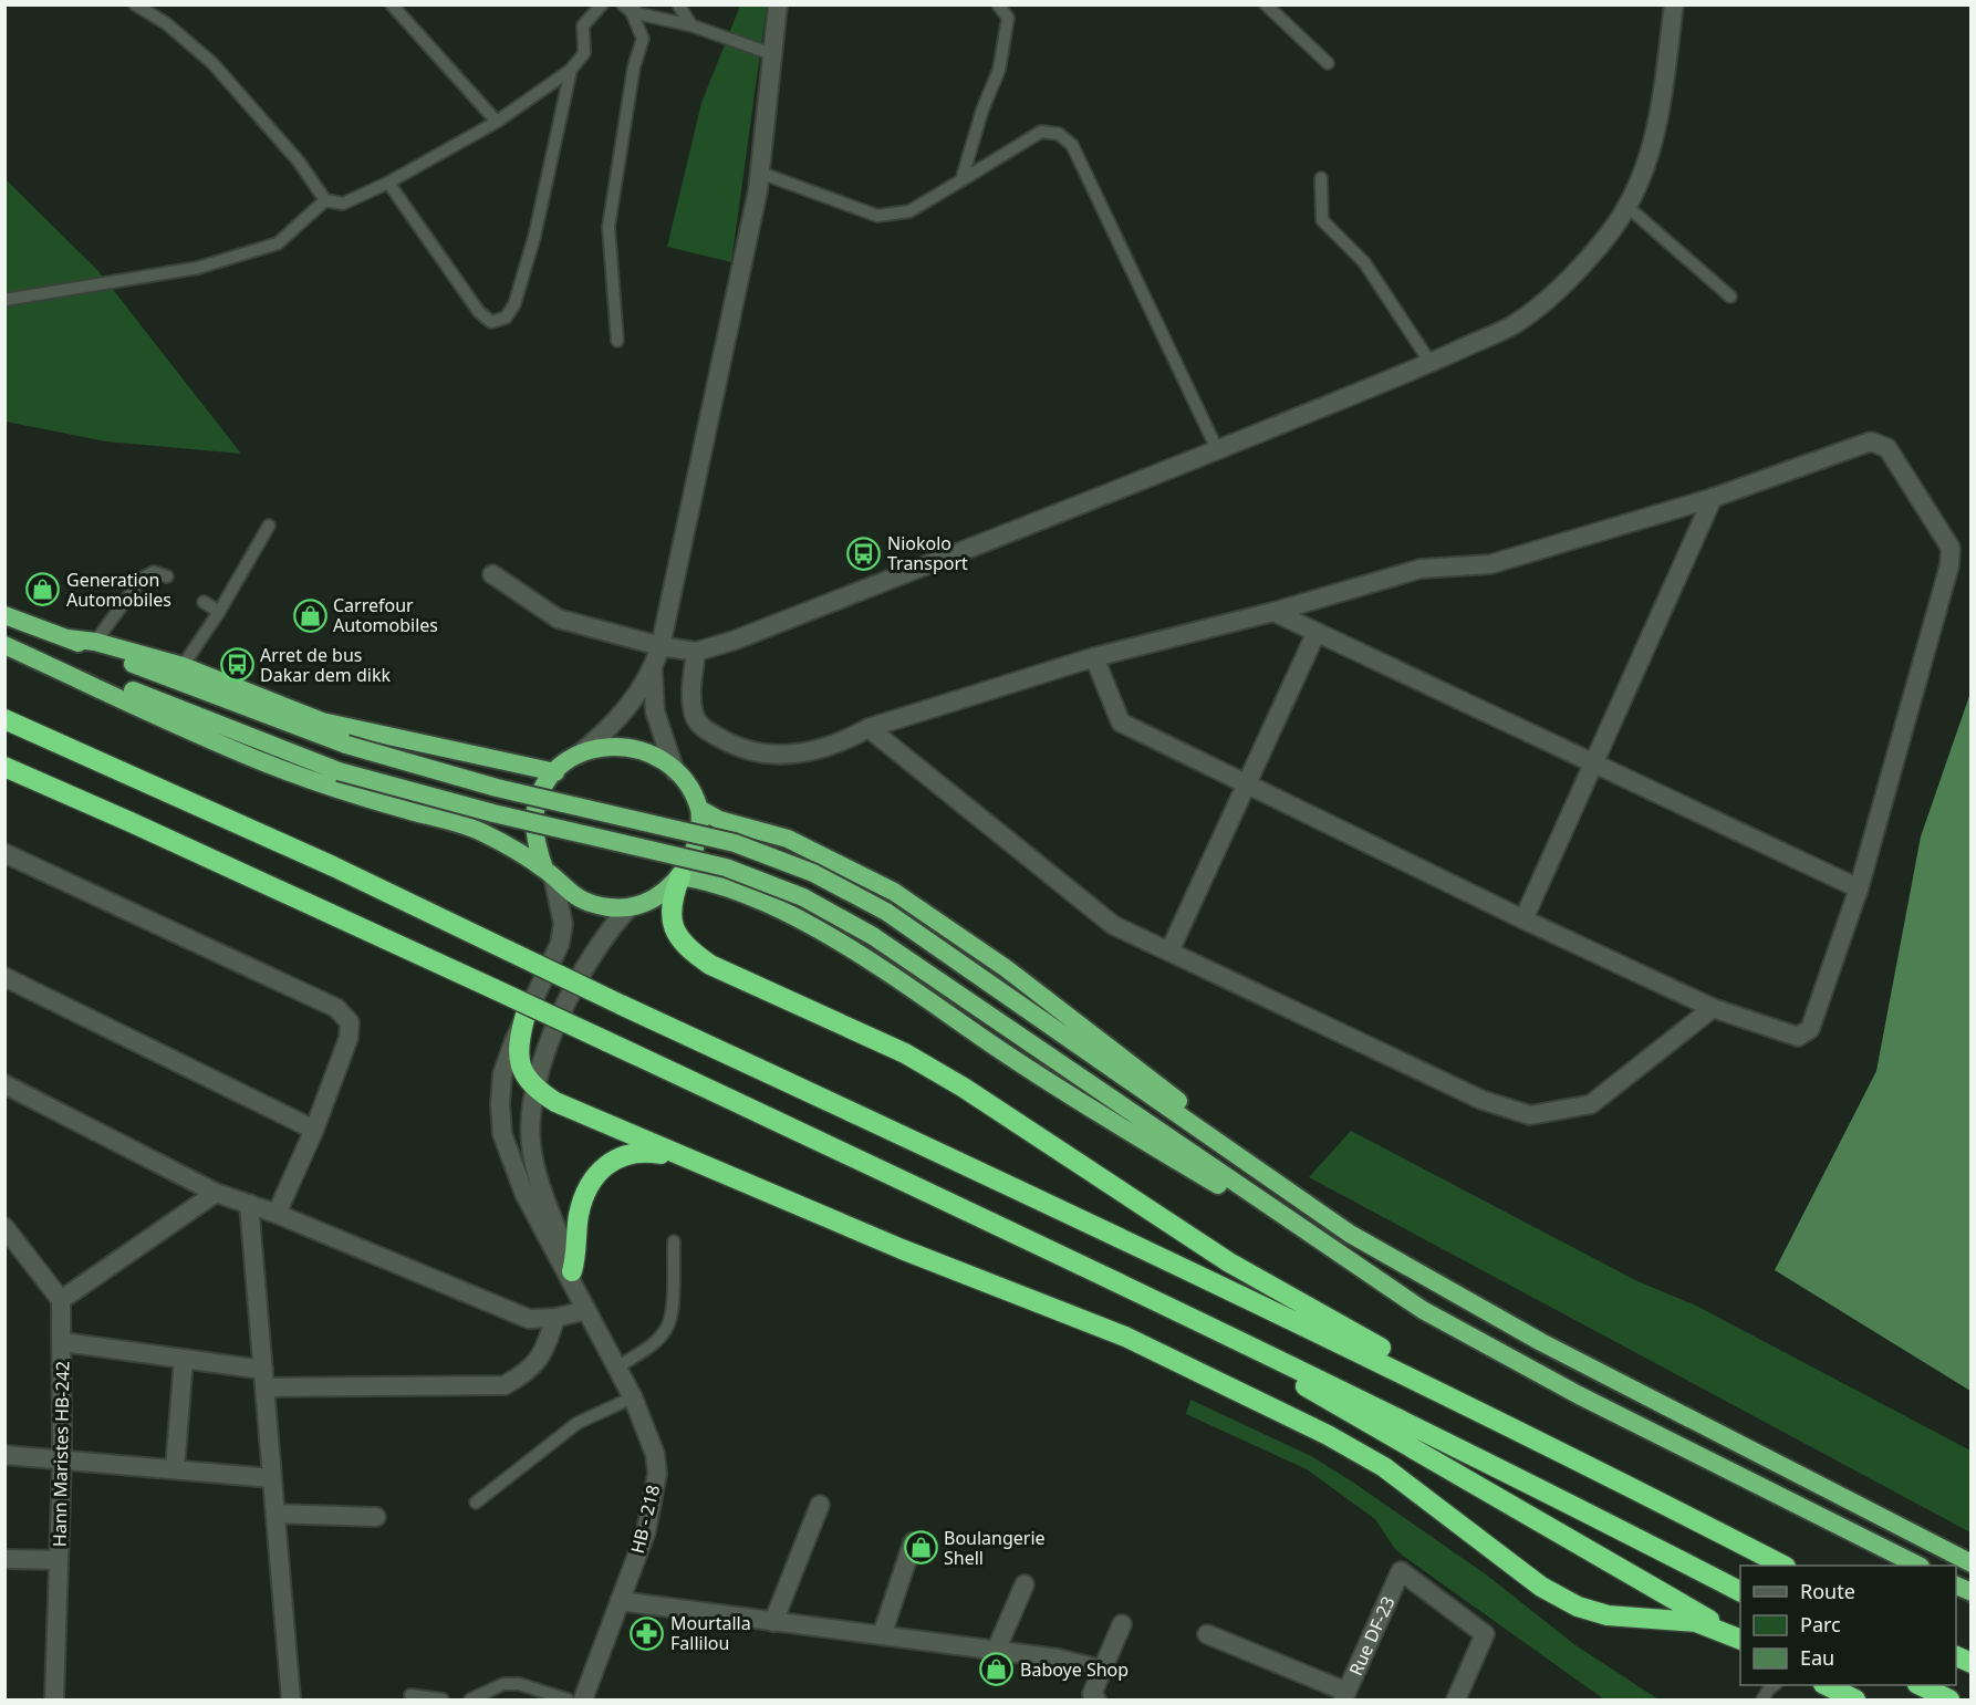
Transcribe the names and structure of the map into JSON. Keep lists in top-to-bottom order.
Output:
{
  "streets": {
    "street": ["Hann Maristes HB-242", "HB - 218", "Rue DF-23"]
  },
  "places": {
    "bus stop": ["Niokolo Transport", "Arret de bus Dakar dem dikk"],
    "shop": [
      "Generation Automobiles",
      "Carrefour Automobiles",
      "Boulangerie Shell",
      "Baboye Shop"
    ],
    "pharmacy": ["Mourtalla Fallilou"]
  },
  "legend": ["Route", "Parc", "Eau"]
}
